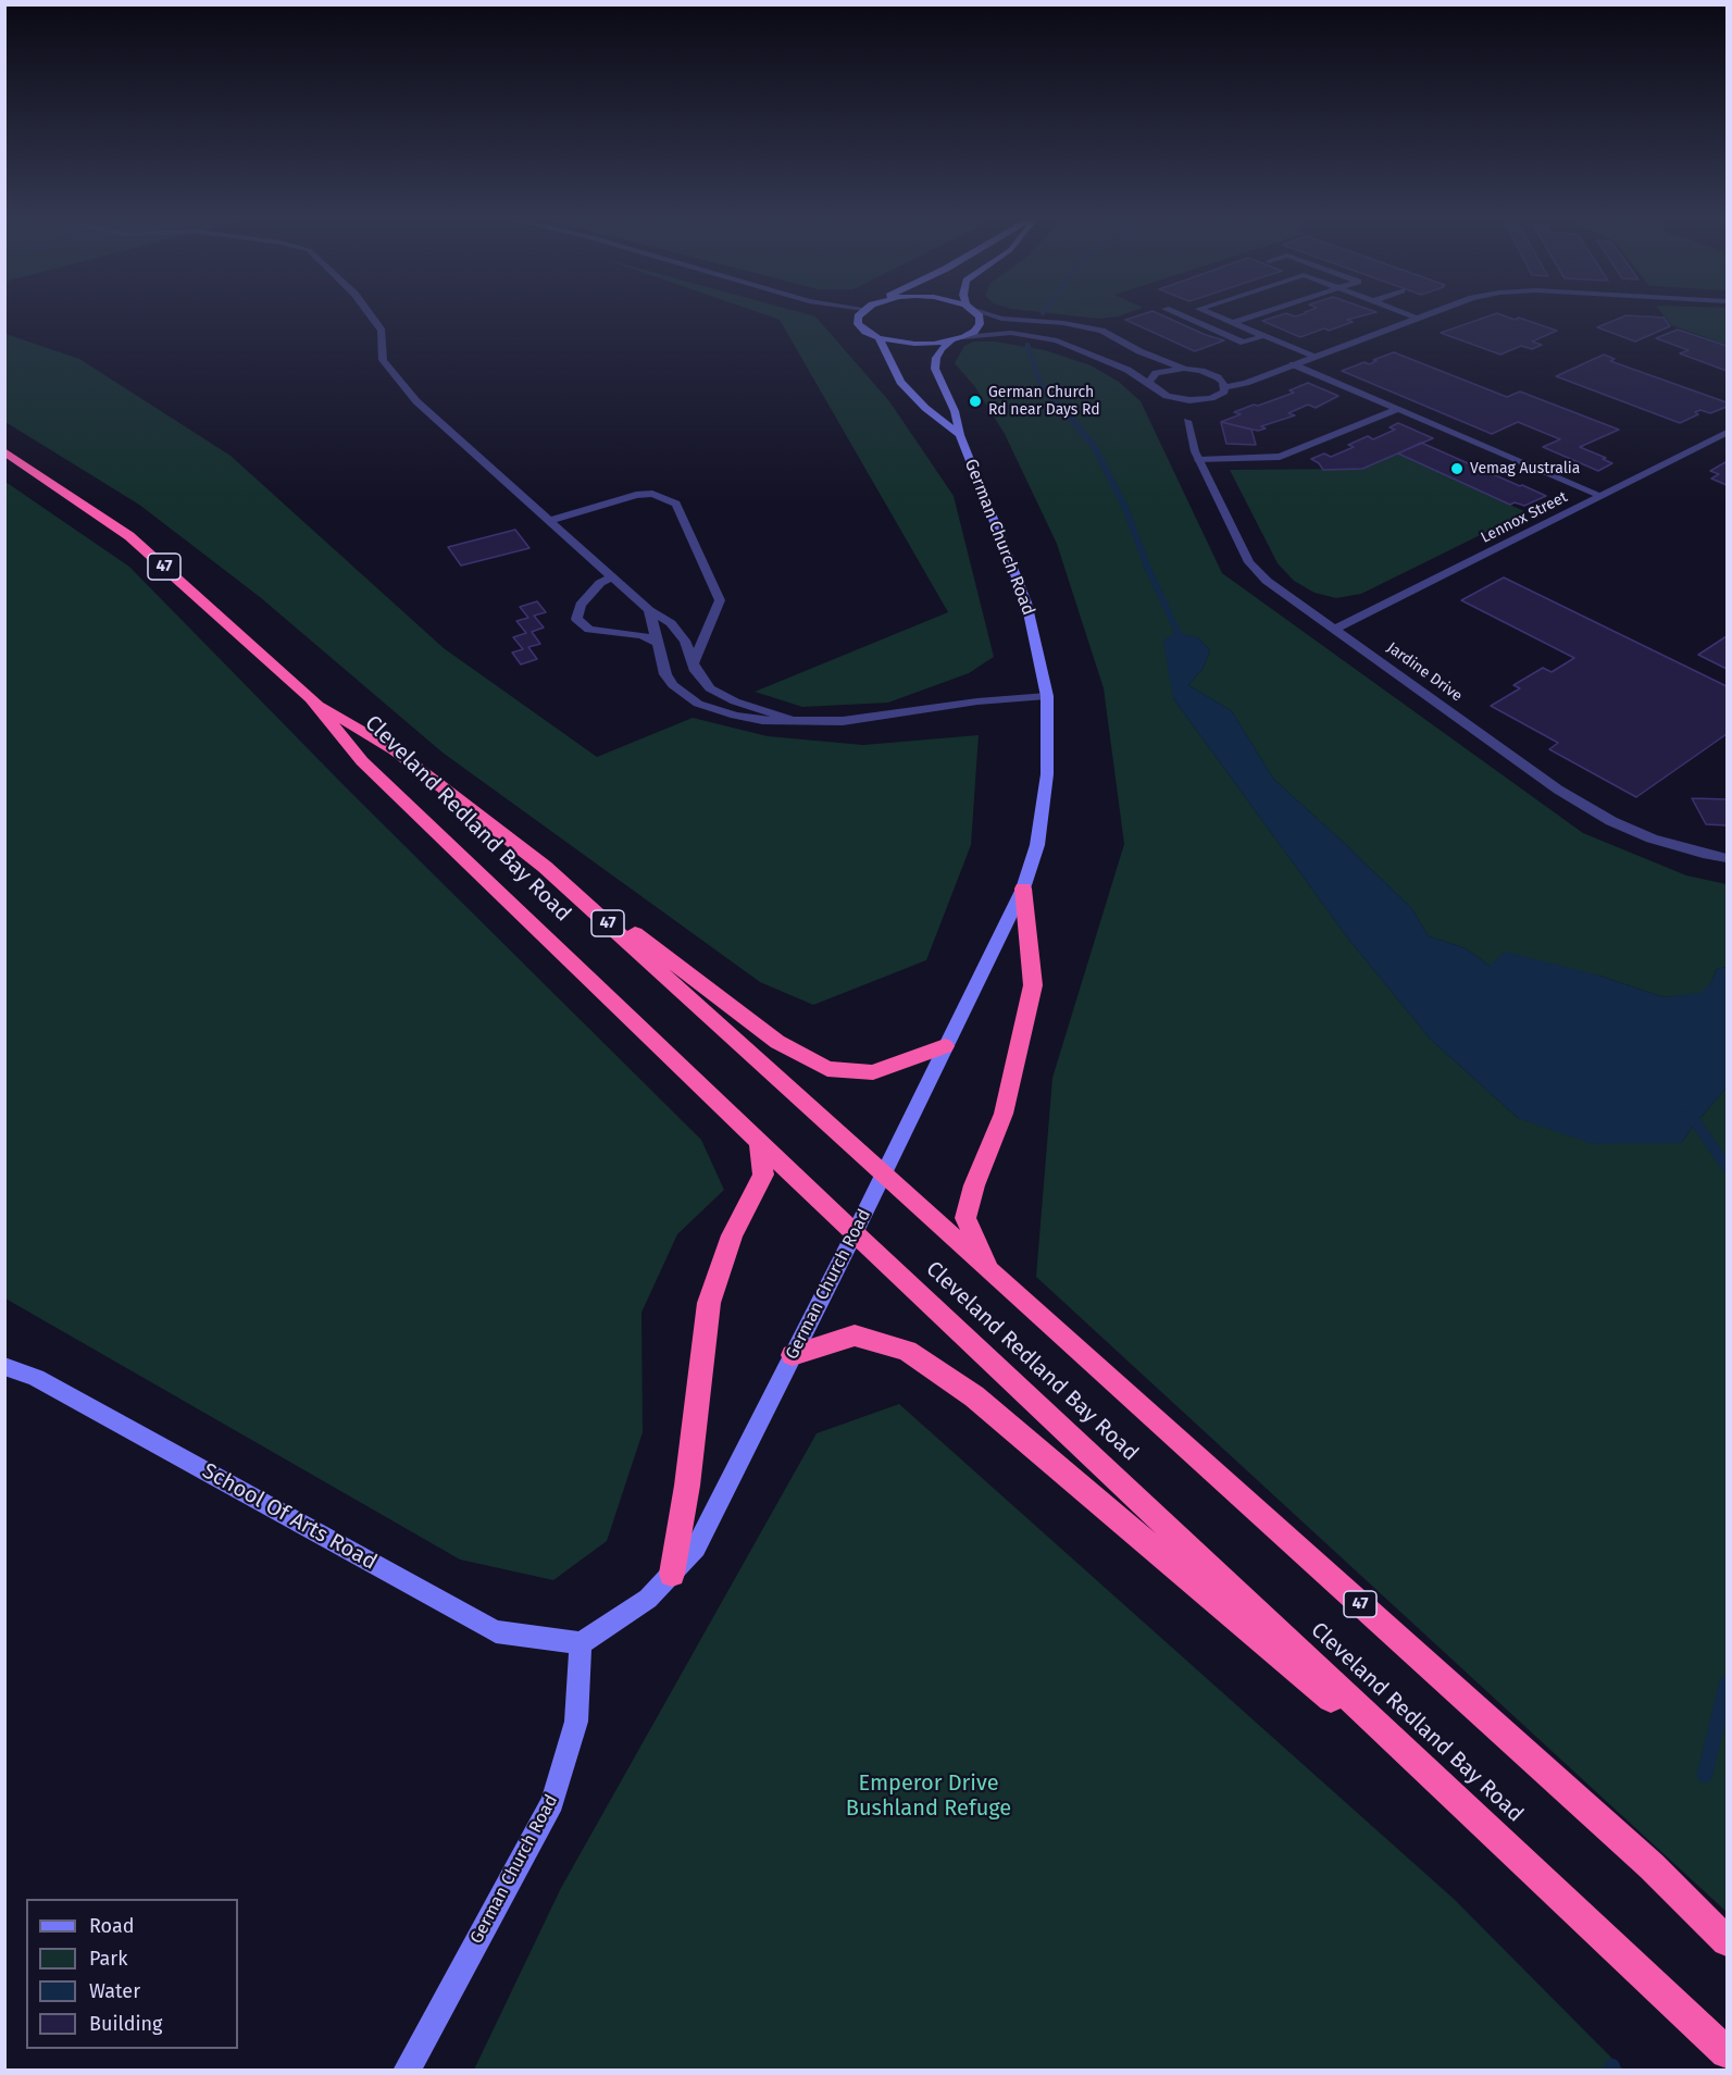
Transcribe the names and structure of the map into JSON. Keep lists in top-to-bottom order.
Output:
{
  "streets": {
    "highway": ["47", "Cleveland Redland Bay Road"],
    "street": [
      "Lennox Street",
      "German Church Road",
      "Jardine Drive",
      "School Of Arts Road"
    ]
  },
  "crossings": [
    ["Lennox Street", "Jardine Drive"],
    ["German Church Road", "Cleveland Redland Bay Road"],
    ["German Church Road", "School Of Arts Road"]
  ],
  "parks": ["Emperor Drive Bushland Refuge"],
  "places": ["German Church Rd near Days Rd", "Vemag Australia"],
  "legend": [
    "Road",
    "Park",
    "Water",
    "Building"
  ]
}
